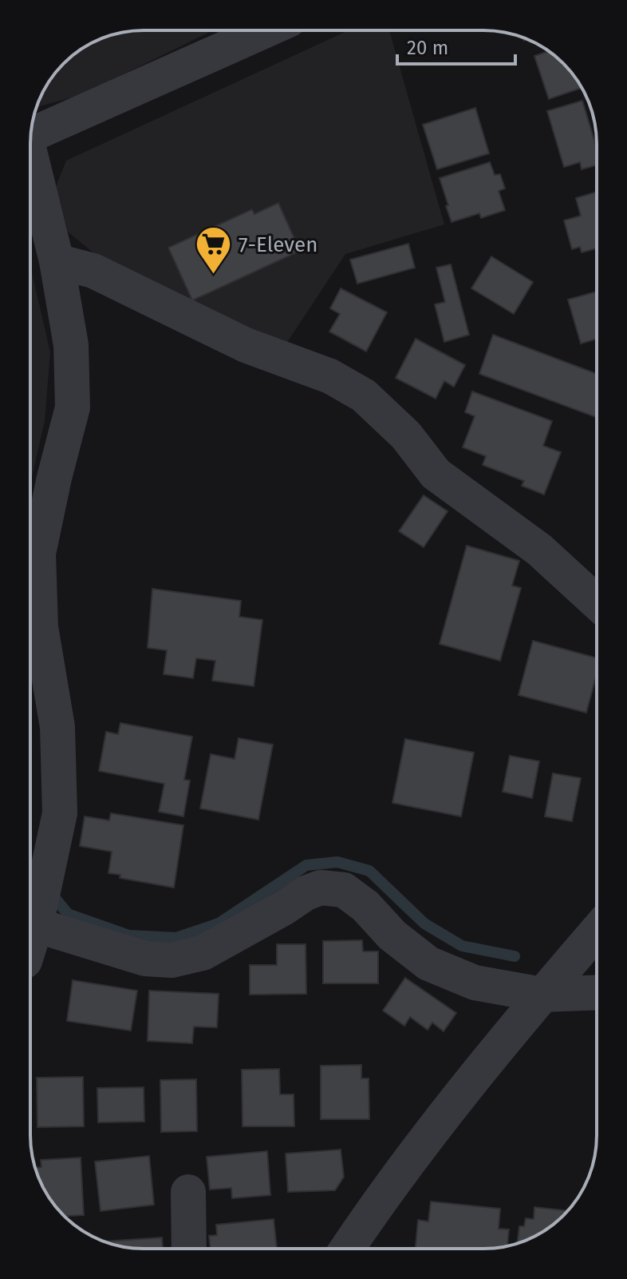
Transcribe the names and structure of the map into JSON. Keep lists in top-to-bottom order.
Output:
{
  "places": {
    "supermarket": ["7-Eleven"]
  },
  "scale_bar": "20 m"
}
